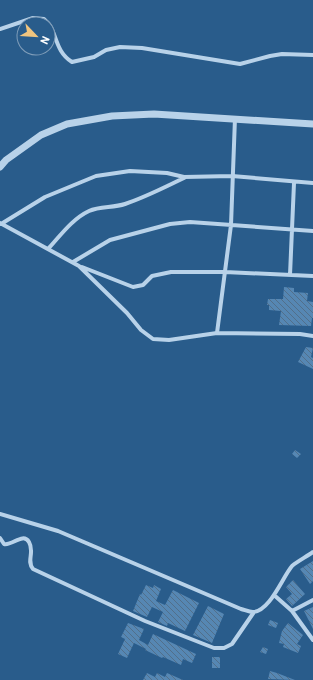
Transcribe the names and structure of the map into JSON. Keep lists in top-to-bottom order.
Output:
{
  "north": "bottom right"
}
